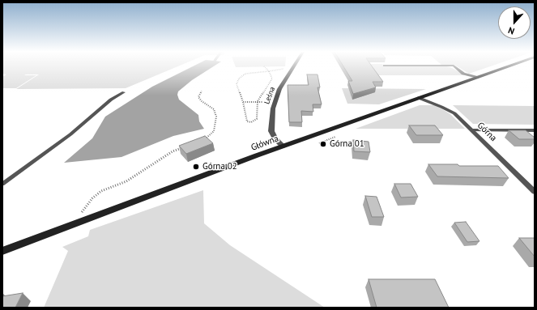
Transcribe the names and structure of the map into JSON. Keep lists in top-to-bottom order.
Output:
{
  "streets": {
    "main road": ["Główna"],
    "street": ["Leśna", "Górna"]
  },
  "crossings": [
    ["Leśna", "Główna"],
    ["Górna", "Główna"]
  ],
  "places": ["Górna 01", "Górna 02"],
  "north": "bottom"
}
